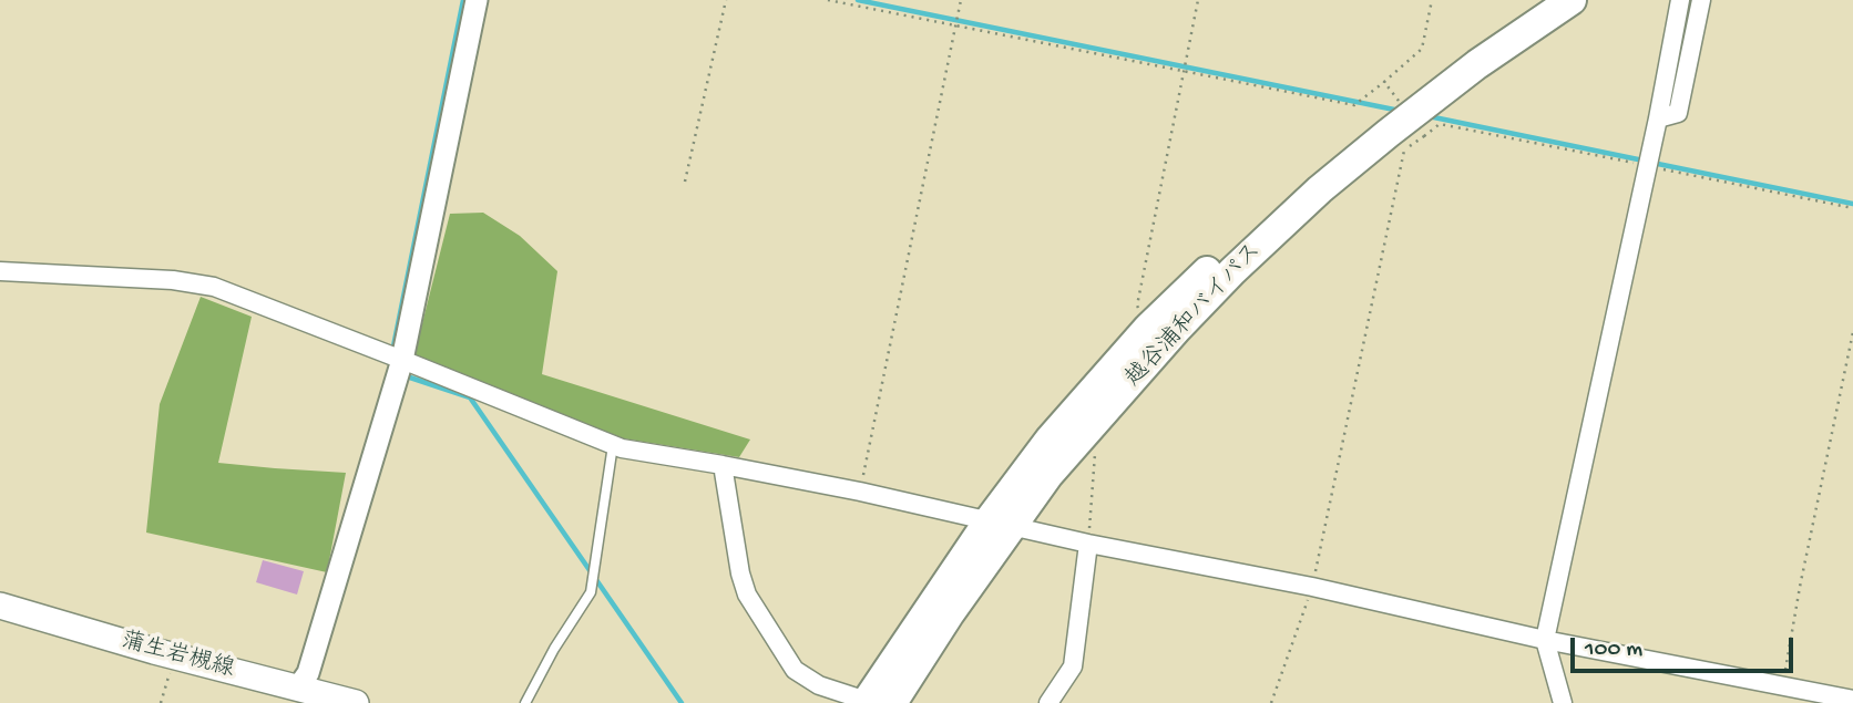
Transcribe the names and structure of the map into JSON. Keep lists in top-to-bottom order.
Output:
{
  "streets": {
    "highway": ["越谷浦和バイパス"],
    "main road": ["蒲生岩槻線"]
  },
  "scale_bar": "100 m"
}
